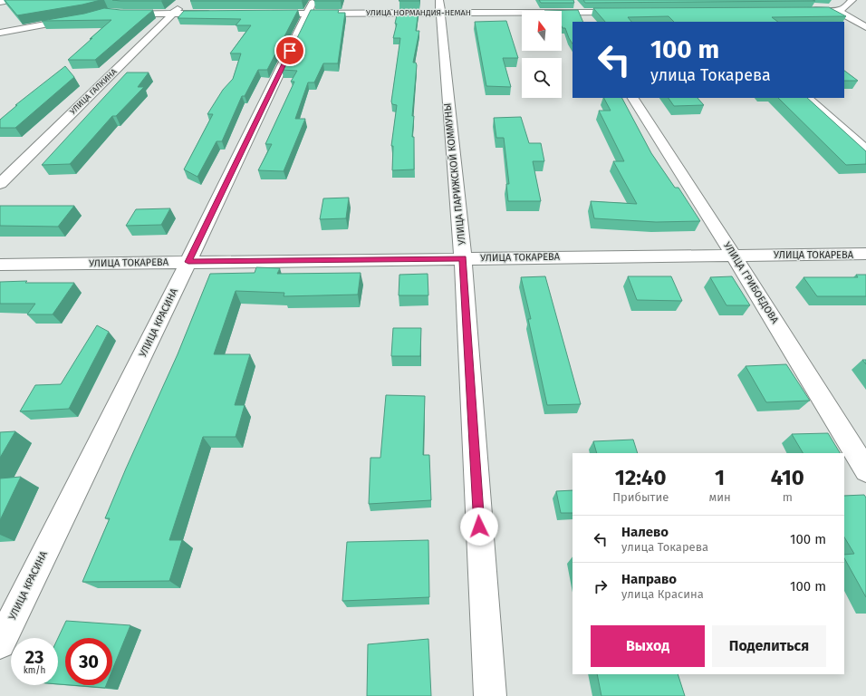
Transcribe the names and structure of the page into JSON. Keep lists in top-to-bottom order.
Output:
{
  "streets": {
    "street": [
      "УЛИЦА НОРМАНДИЯ-НЕМАН",
      "УЛИЦА ГАЛКИНА",
      "УЛИЦА ПАРИЖСКОЙ КОММУНЫ",
      "УЛИЦА ТОКАРЕВА",
      "УЛИЦА ГРИБОЕДОВА",
      "УЛИЦА КРАСИНА"
    ]
  },
  "crossings": [
    ["УЛИЦА НОРМАНДИЯ-НЕМАН", "УЛИЦА ПАРИЖСКОЙ КОММУНЫ"],
    ["УЛИЦА НОРМАНДИЯ-НЕМАН", "УЛИЦА КРАСИНА"],
    ["УЛИЦА ПАРИЖСКОЙ КОММУНЫ", "УЛИЦА ТОКАРЕВА"],
    ["УЛИЦА ТОКАРЕВА", "УЛИЦА ГРИБОЕДОВА"],
    ["УЛИЦА ТОКАРЕВА", "УЛИЦА КРАСИНА"]
  ],
  "north": "top",
  "page": {
    "turn": ["100 m", "улица Токарева"],
    "eta": [
      "12:40",
      "Прибытие",
      "1",
      "мин",
      "410",
      "m"
    ],
    "list": [
      {
        "name": "Налево",
        "note": "улица Токарева",
        "value": "100 m"
      },
      {
        "name": "Направо",
        "note": "улица Красина",
        "value": "100 m"
      }
    ],
    "buttons": ["Выход", "Поделиться"],
    "speed": "23 km/h",
    "limit": "30"
  }
}
